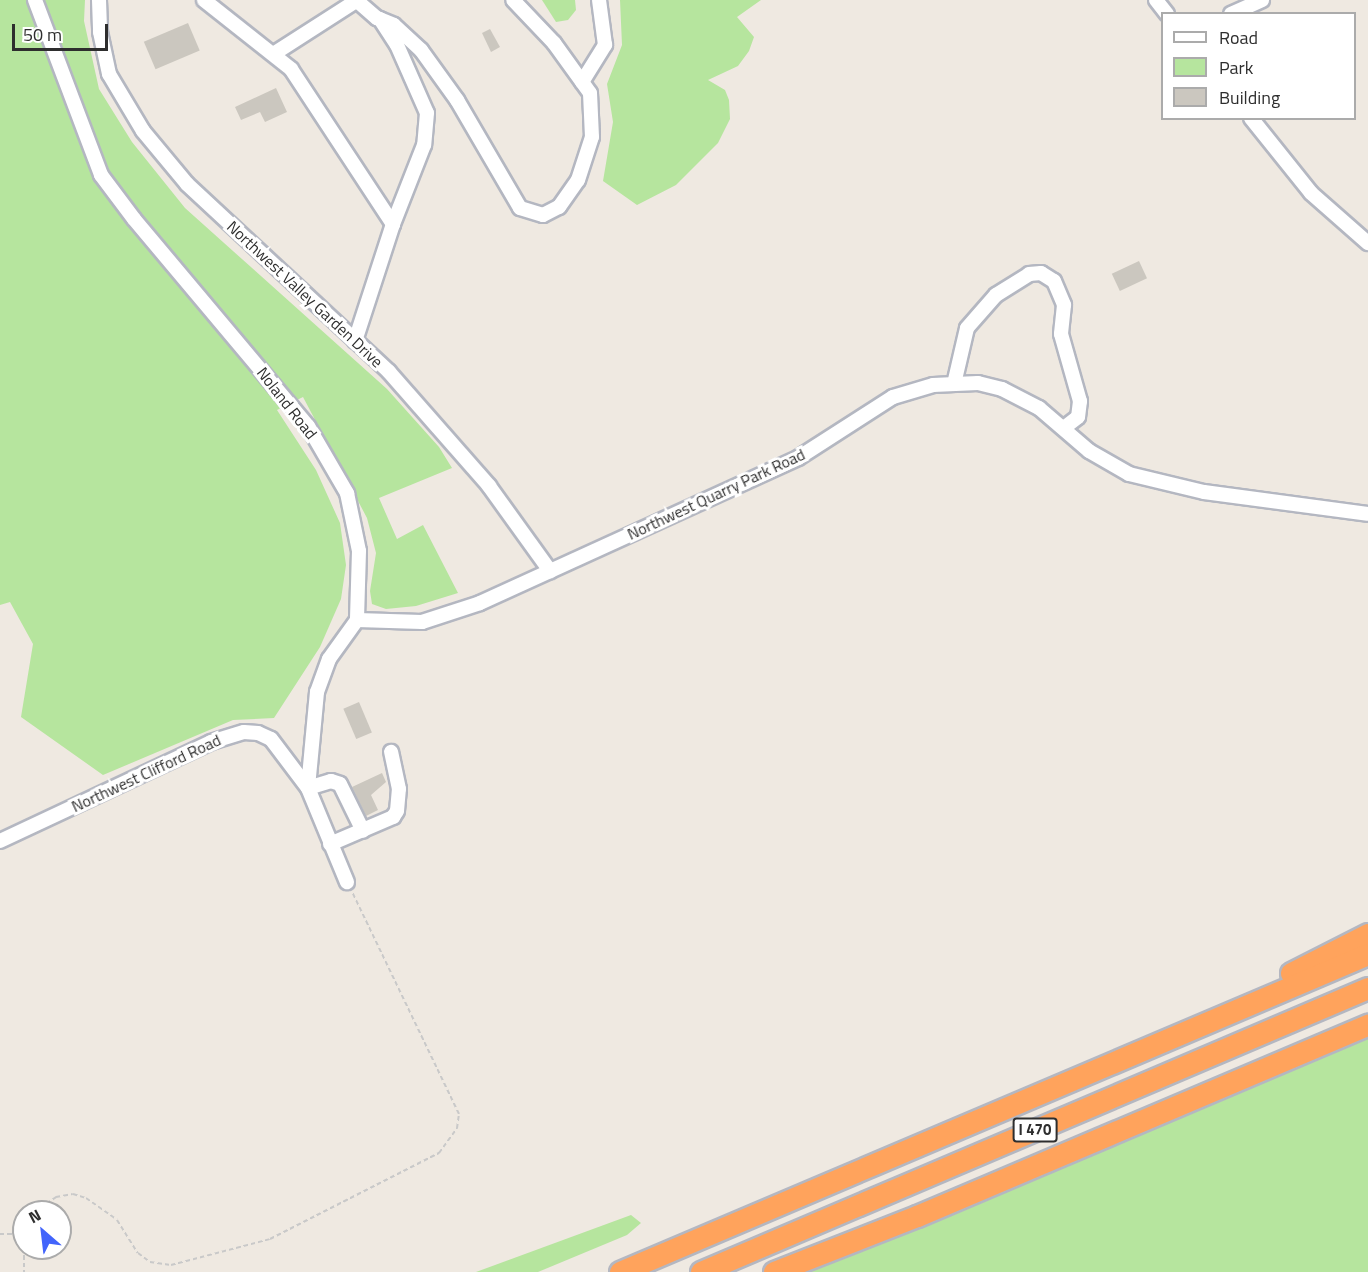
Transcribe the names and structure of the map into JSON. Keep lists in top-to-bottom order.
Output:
{
  "streets": {
    "highway": ["I 470"],
    "street": [
      "Northwest Valley Garden Drive",
      "Noland Road",
      "Northwest Quarry Park Road",
      "Northwest Clifford Road"
    ]
  },
  "crossings": [
    ["Northwest Valley Garden Drive", "Northwest Quarry Park Road"],
    ["Noland Road", "Northwest Quarry Park Road"]
  ],
  "legend": ["Road", "Park", "Building"],
  "scale_bar": "50 m",
  "north": "top left"
}
